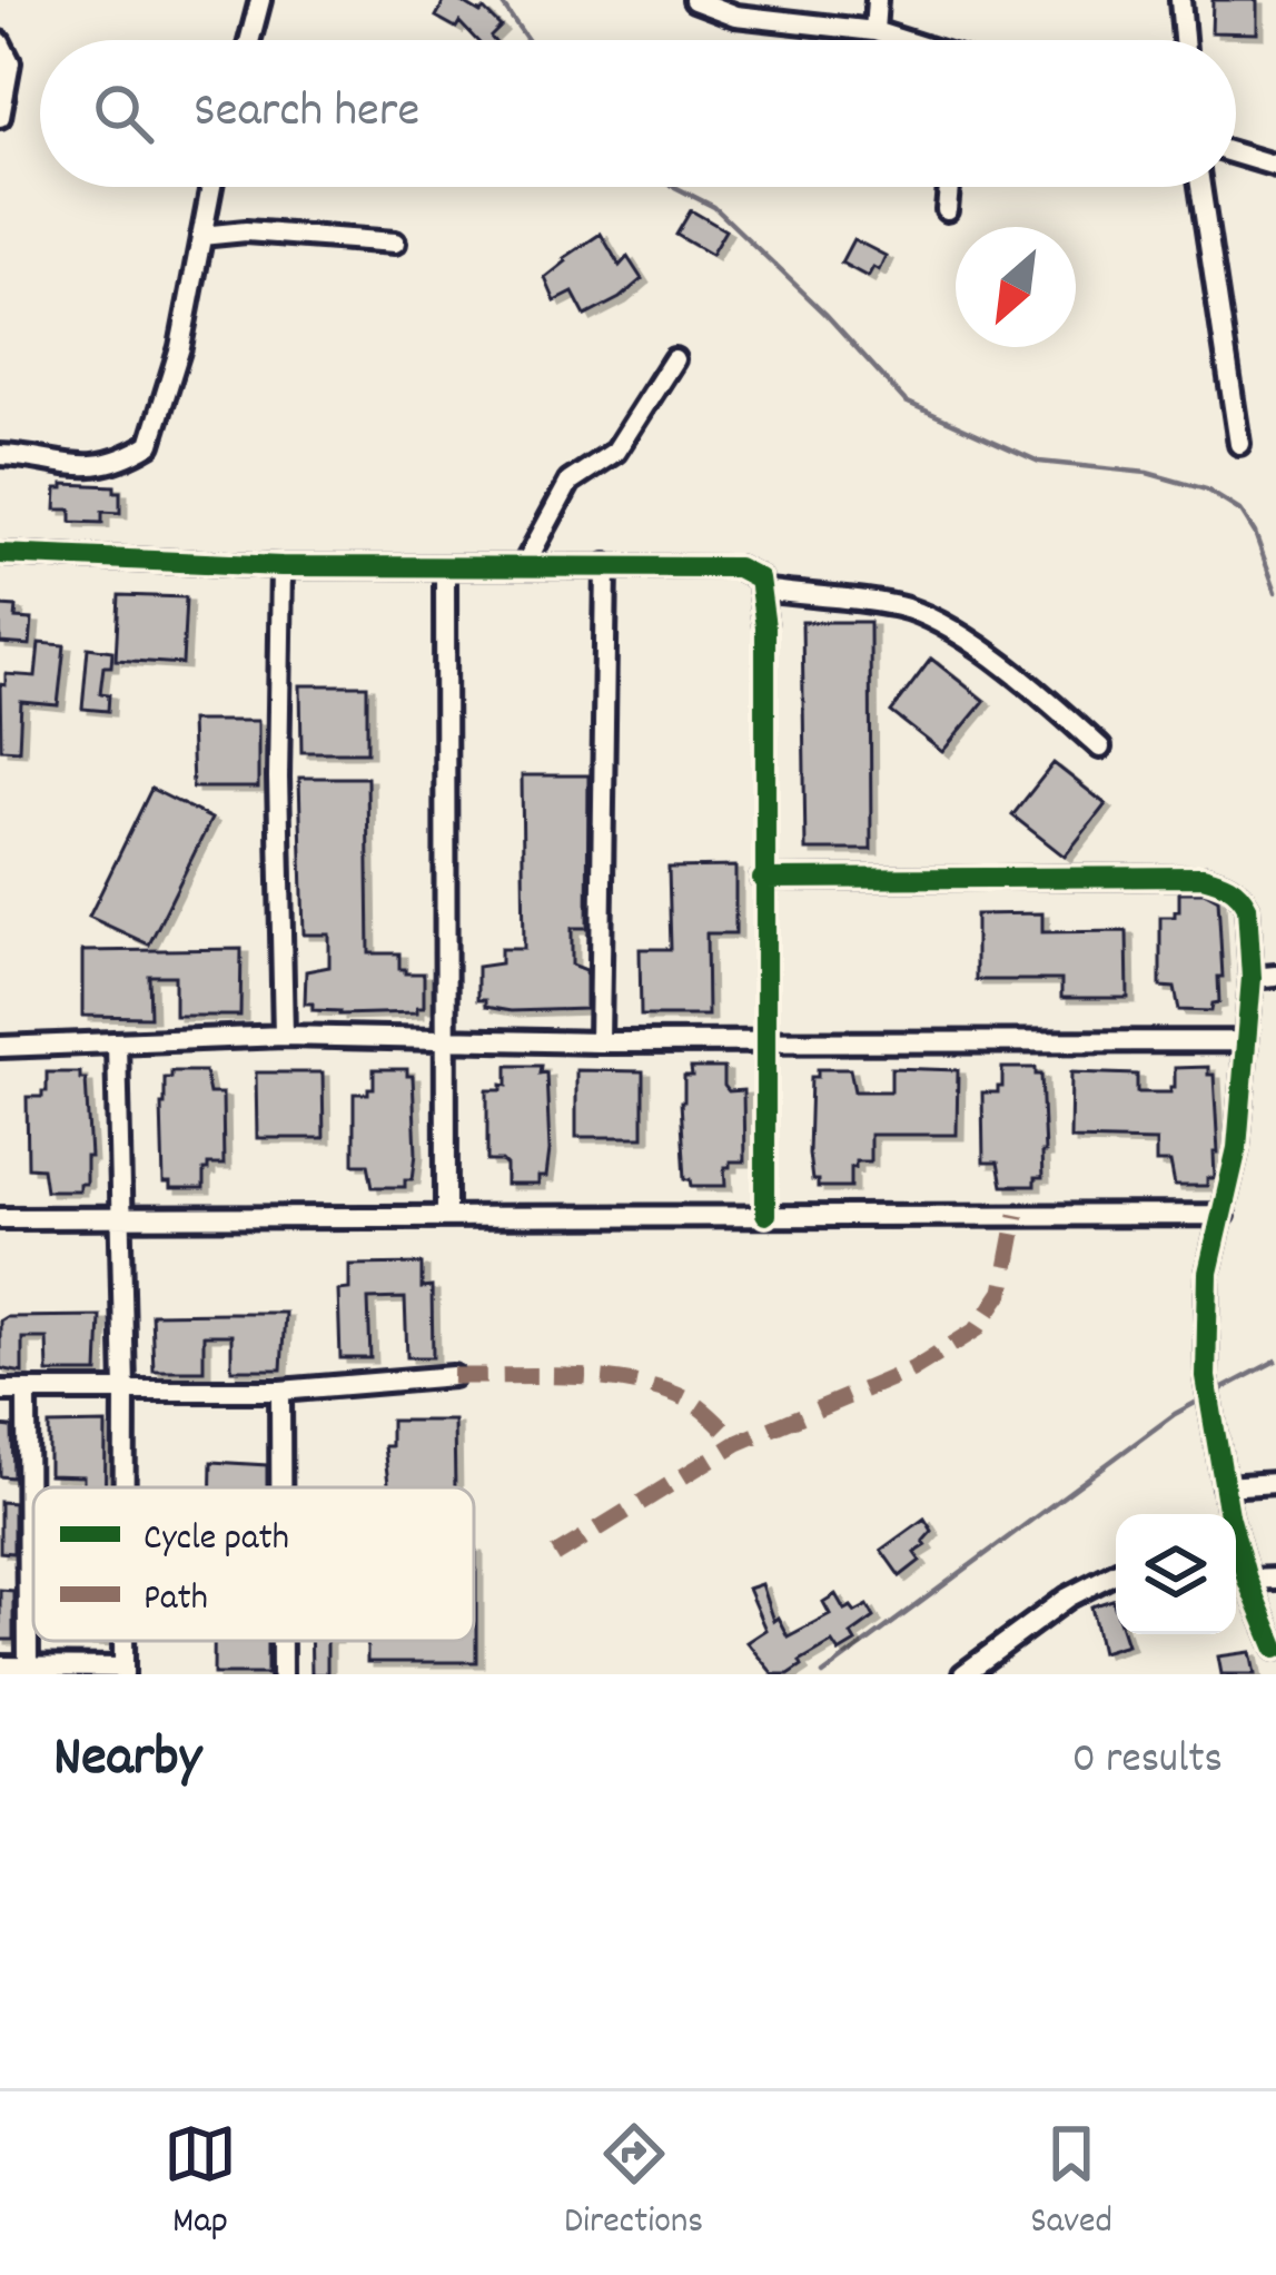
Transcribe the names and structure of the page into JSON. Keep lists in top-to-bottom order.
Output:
{
  "legend": ["Cycle path", "Path"],
  "north": "bottom left",
  "page": {
    "search": "Search here",
    "heading": ["Nearby", "0 results"],
    "nav": ["Map", "Directions", "Saved"]
  }
}
